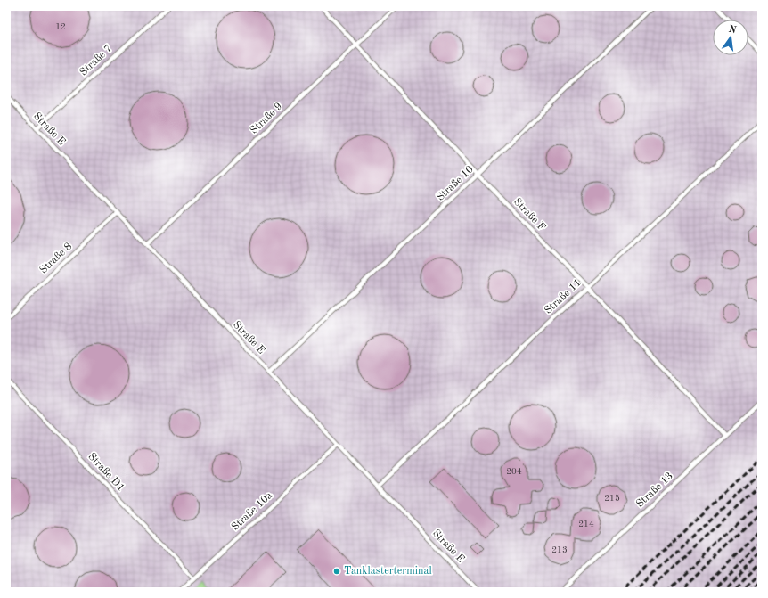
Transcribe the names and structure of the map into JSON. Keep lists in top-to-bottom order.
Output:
{
  "streets": {
    "lane": [
      "Straße 7",
      "Straße 9",
      "Straße E",
      "Straße 10",
      "Straße F",
      "Straße 8",
      "Straße 11",
      "Straße D1",
      "Straße 13",
      "Straße 10a"
    ]
  },
  "crossings": [
    ["Straße 7", "Straße E"],
    ["Straße 9", "Straße E"],
    ["Straße 9", "Straße F"],
    ["Straße E", "Straße 10"],
    ["Straße E", "Straße 8"],
    ["Straße E", "Straße 11"],
    ["Straße E", "Straße 10a"],
    ["Straße 10", "Straße F"],
    ["Straße F", "Straße 11"],
    ["Straße F", "Straße 13"],
    ["Straße D1", "Straße 10a"]
  ],
  "places": ["Tanklasterterminal"],
  "house_numbers": [
    "12",
    "204",
    "215",
    "214",
    "213"
  ],
  "north": "top"
}
